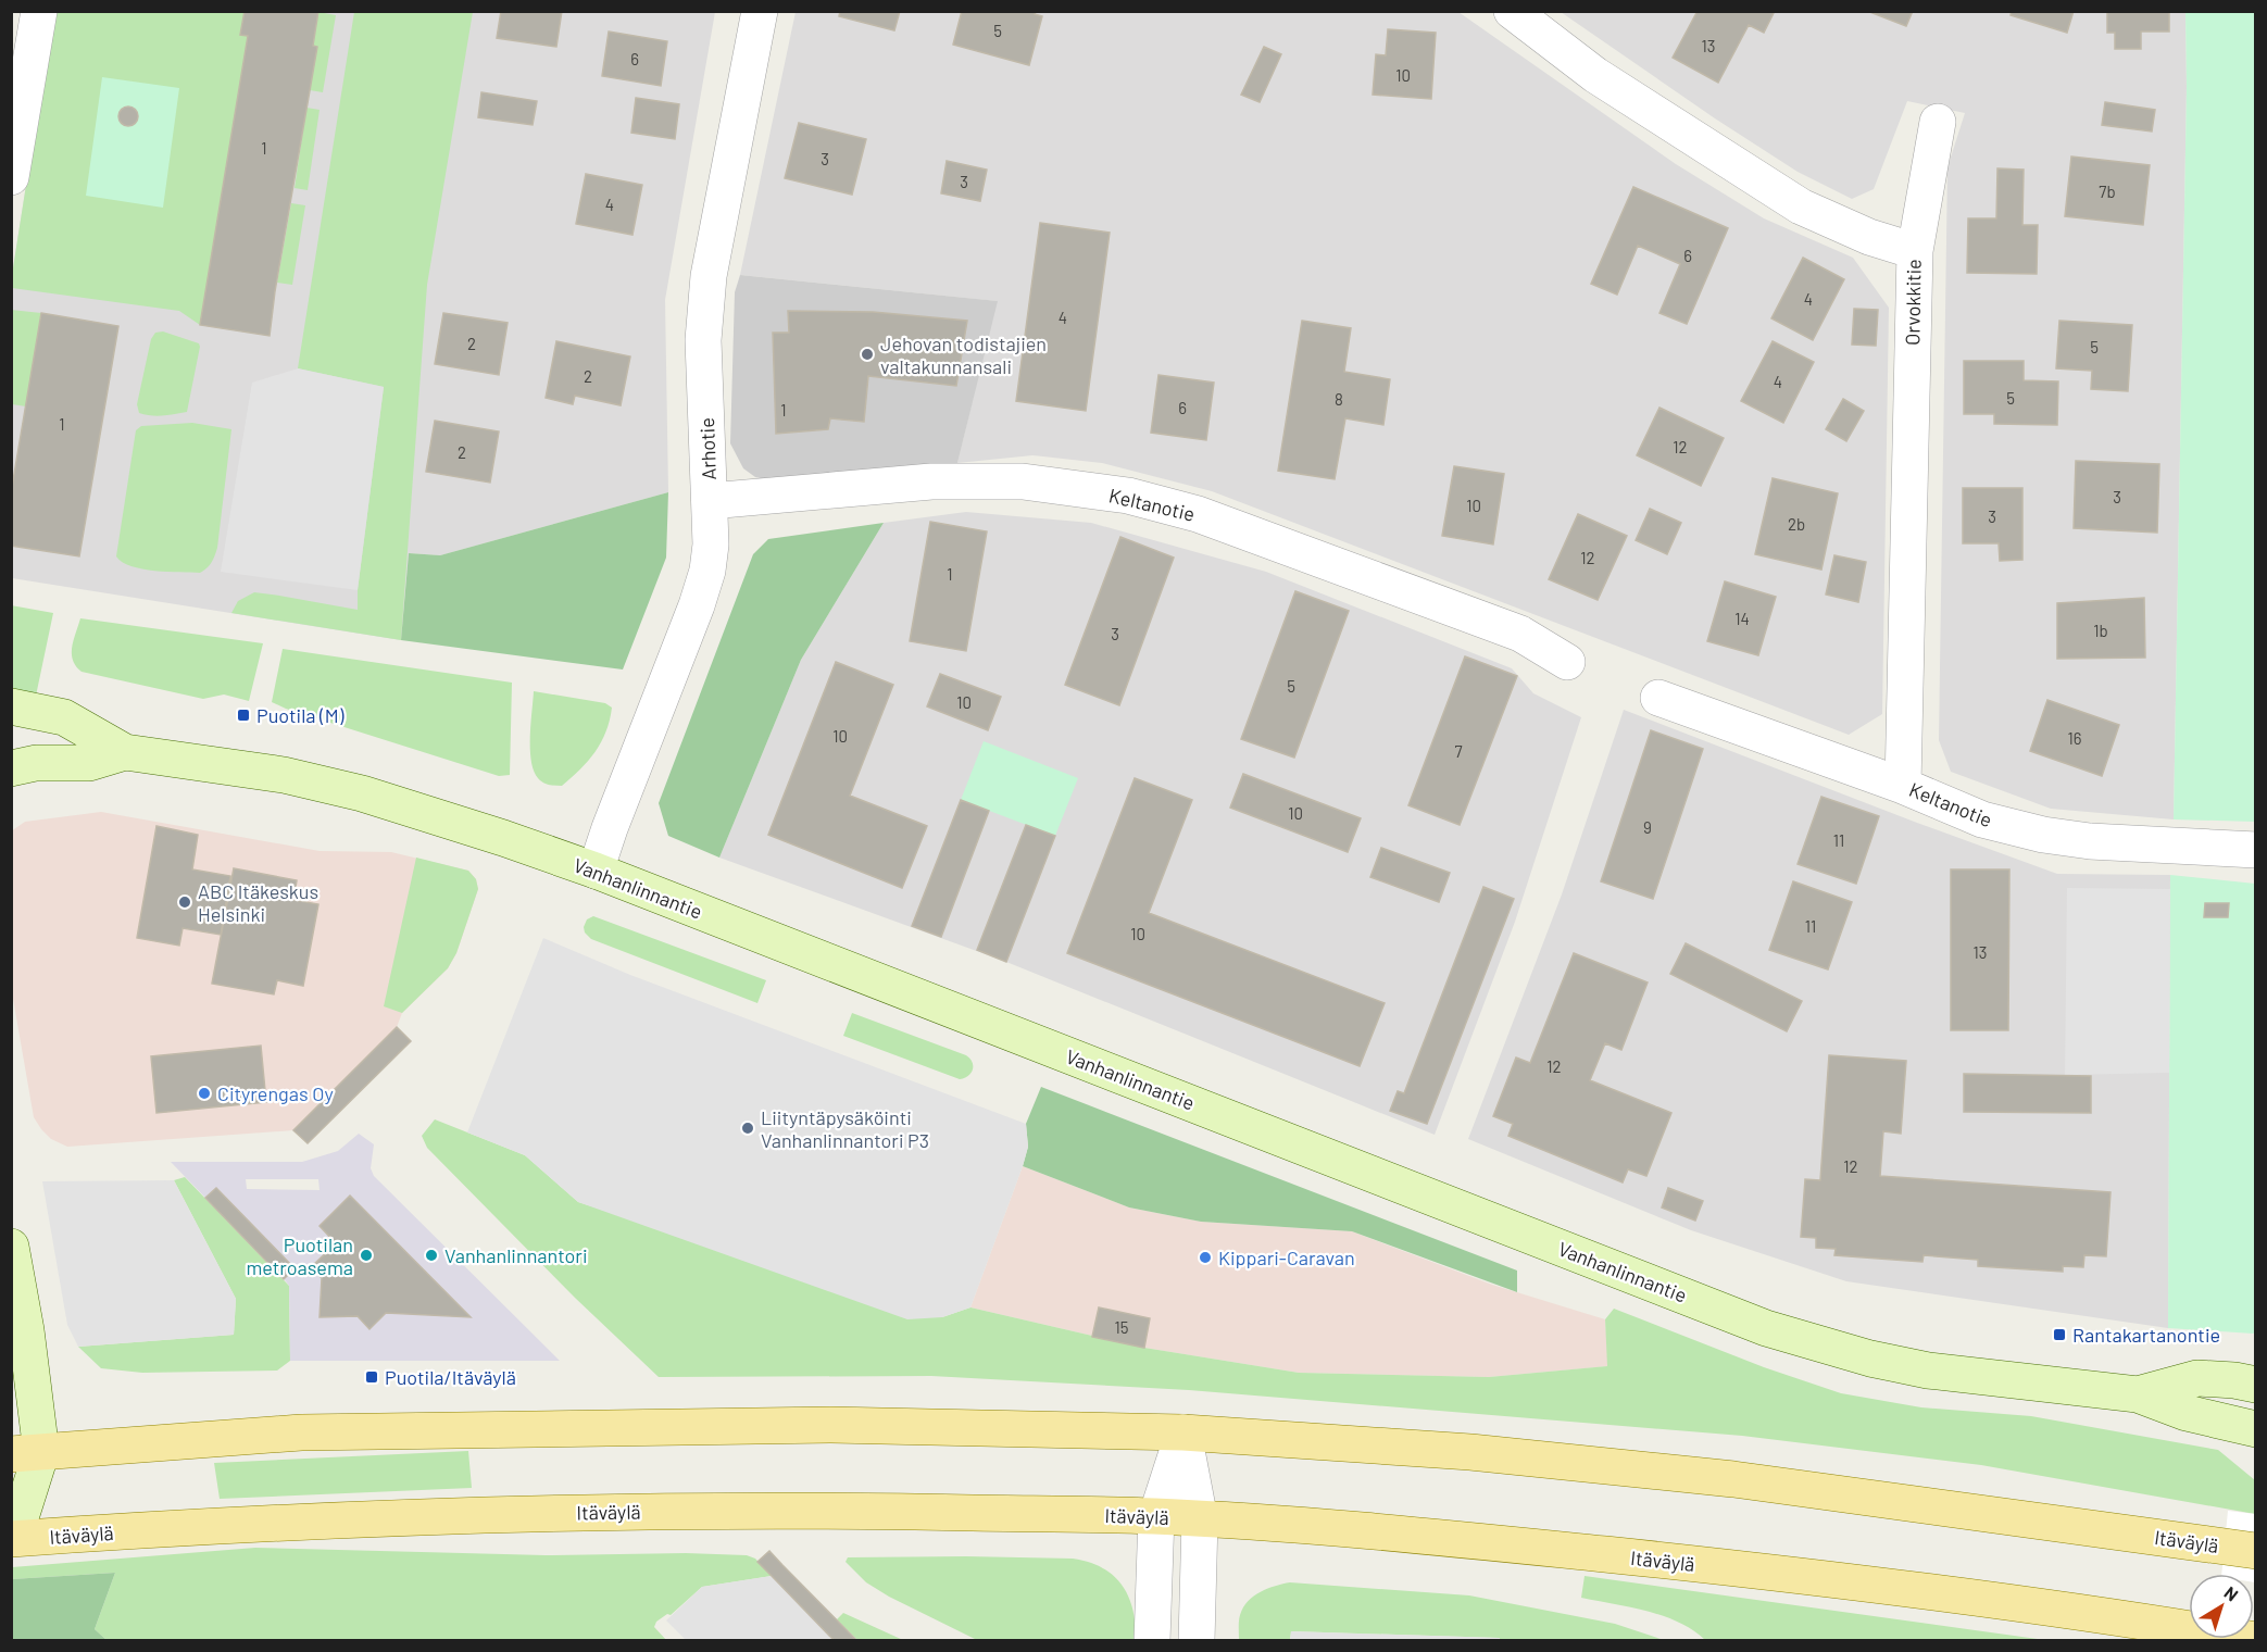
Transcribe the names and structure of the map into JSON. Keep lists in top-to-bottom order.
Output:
{
  "streets": {
    "main road": ["Vanhanlinnantie", "Itäväylä"],
    "street": ["Orvokkitie", "Arhotie", "Keltanotie"]
  },
  "crossings": [
    ["Orvokkitie", "Keltanotie"],
    ["Arhotie", "Keltanotie"],
    ["Arhotie", "Vanhanlinnantie"]
  ],
  "places": {
    "other": [
      "Jehovan todistajien valtakunnansali",
      "ABC Itäkeskus Helsinki",
      "Cityrengas Oy",
      "Liityntäpysäköinti Vanhanlinnantori P3",
      "Puotilan metroasema",
      "Vanhanlinnantori",
      "Kippari-Caravan"
    ],
    "transit": ["Puotila (M)", "Rantakartanontie", "Puotila/Itäväylä"]
  },
  "house_numbers": [
    "5",
    "13",
    "6",
    "10",
    "1",
    "3",
    "3",
    "7b",
    "4",
    "6",
    "4",
    "4",
    "2",
    "5",
    "2",
    "4",
    "5",
    "8",
    "6",
    "1",
    "1",
    "12",
    "2",
    "3",
    "10",
    "3",
    "2b",
    "12",
    "1",
    "14",
    "1b",
    "3",
    "5",
    "10",
    "10",
    "16",
    "7",
    "10",
    "9",
    "11",
    "11",
    "10",
    "13",
    "12",
    "12",
    "15"
  ],
  "north": "top right"
}
